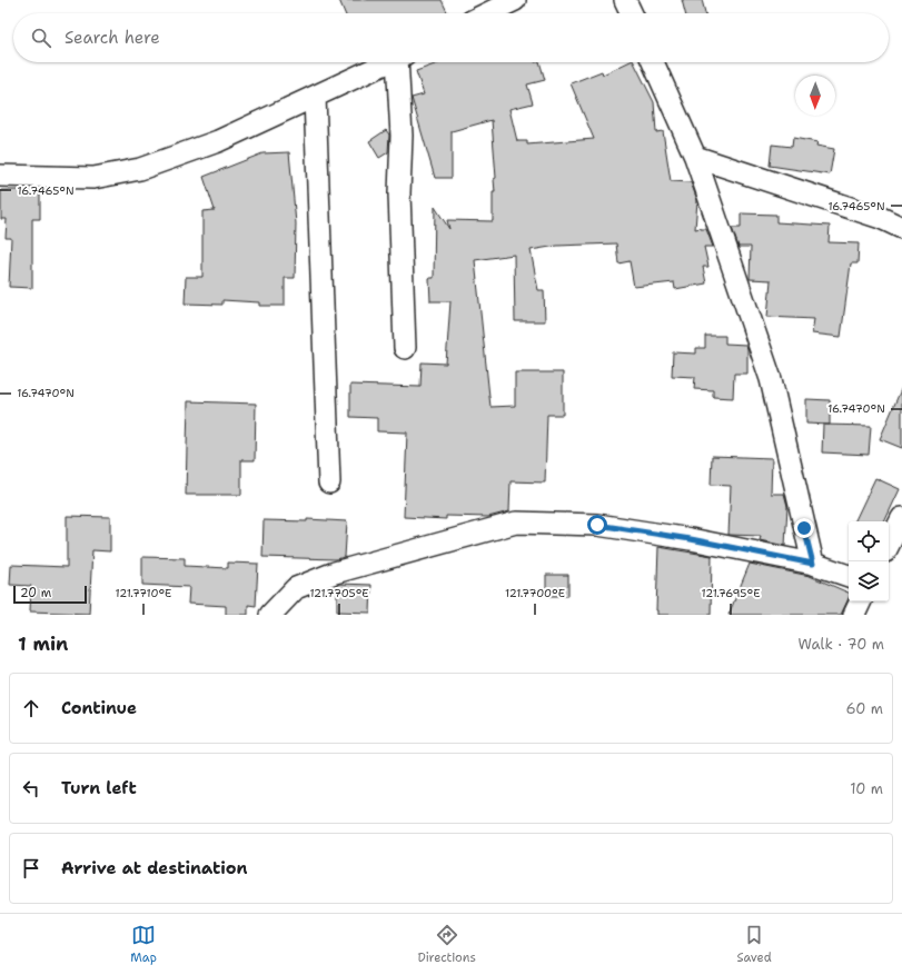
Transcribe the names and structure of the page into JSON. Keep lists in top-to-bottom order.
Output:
{
  "scale_bar": "20 m",
  "north": "bottom",
  "page": {
    "search": "Search here",
    "scale": "20 m",
    "heading": ["1 min", "Walk · 70 m"],
    "list": [
      ["Continue", "60 m"],
      ["Turn left", "10 m"],
      "Arrive at destination"
    ],
    "nav": ["Map", "Directions", "Saved"]
  },
  "coordinates": [
    "16.7465°N",
    "16.7470°N",
    "121.7710°E",
    "121.7705°E",
    "121.7700°E",
    "121.7695°E"
  ]
}
